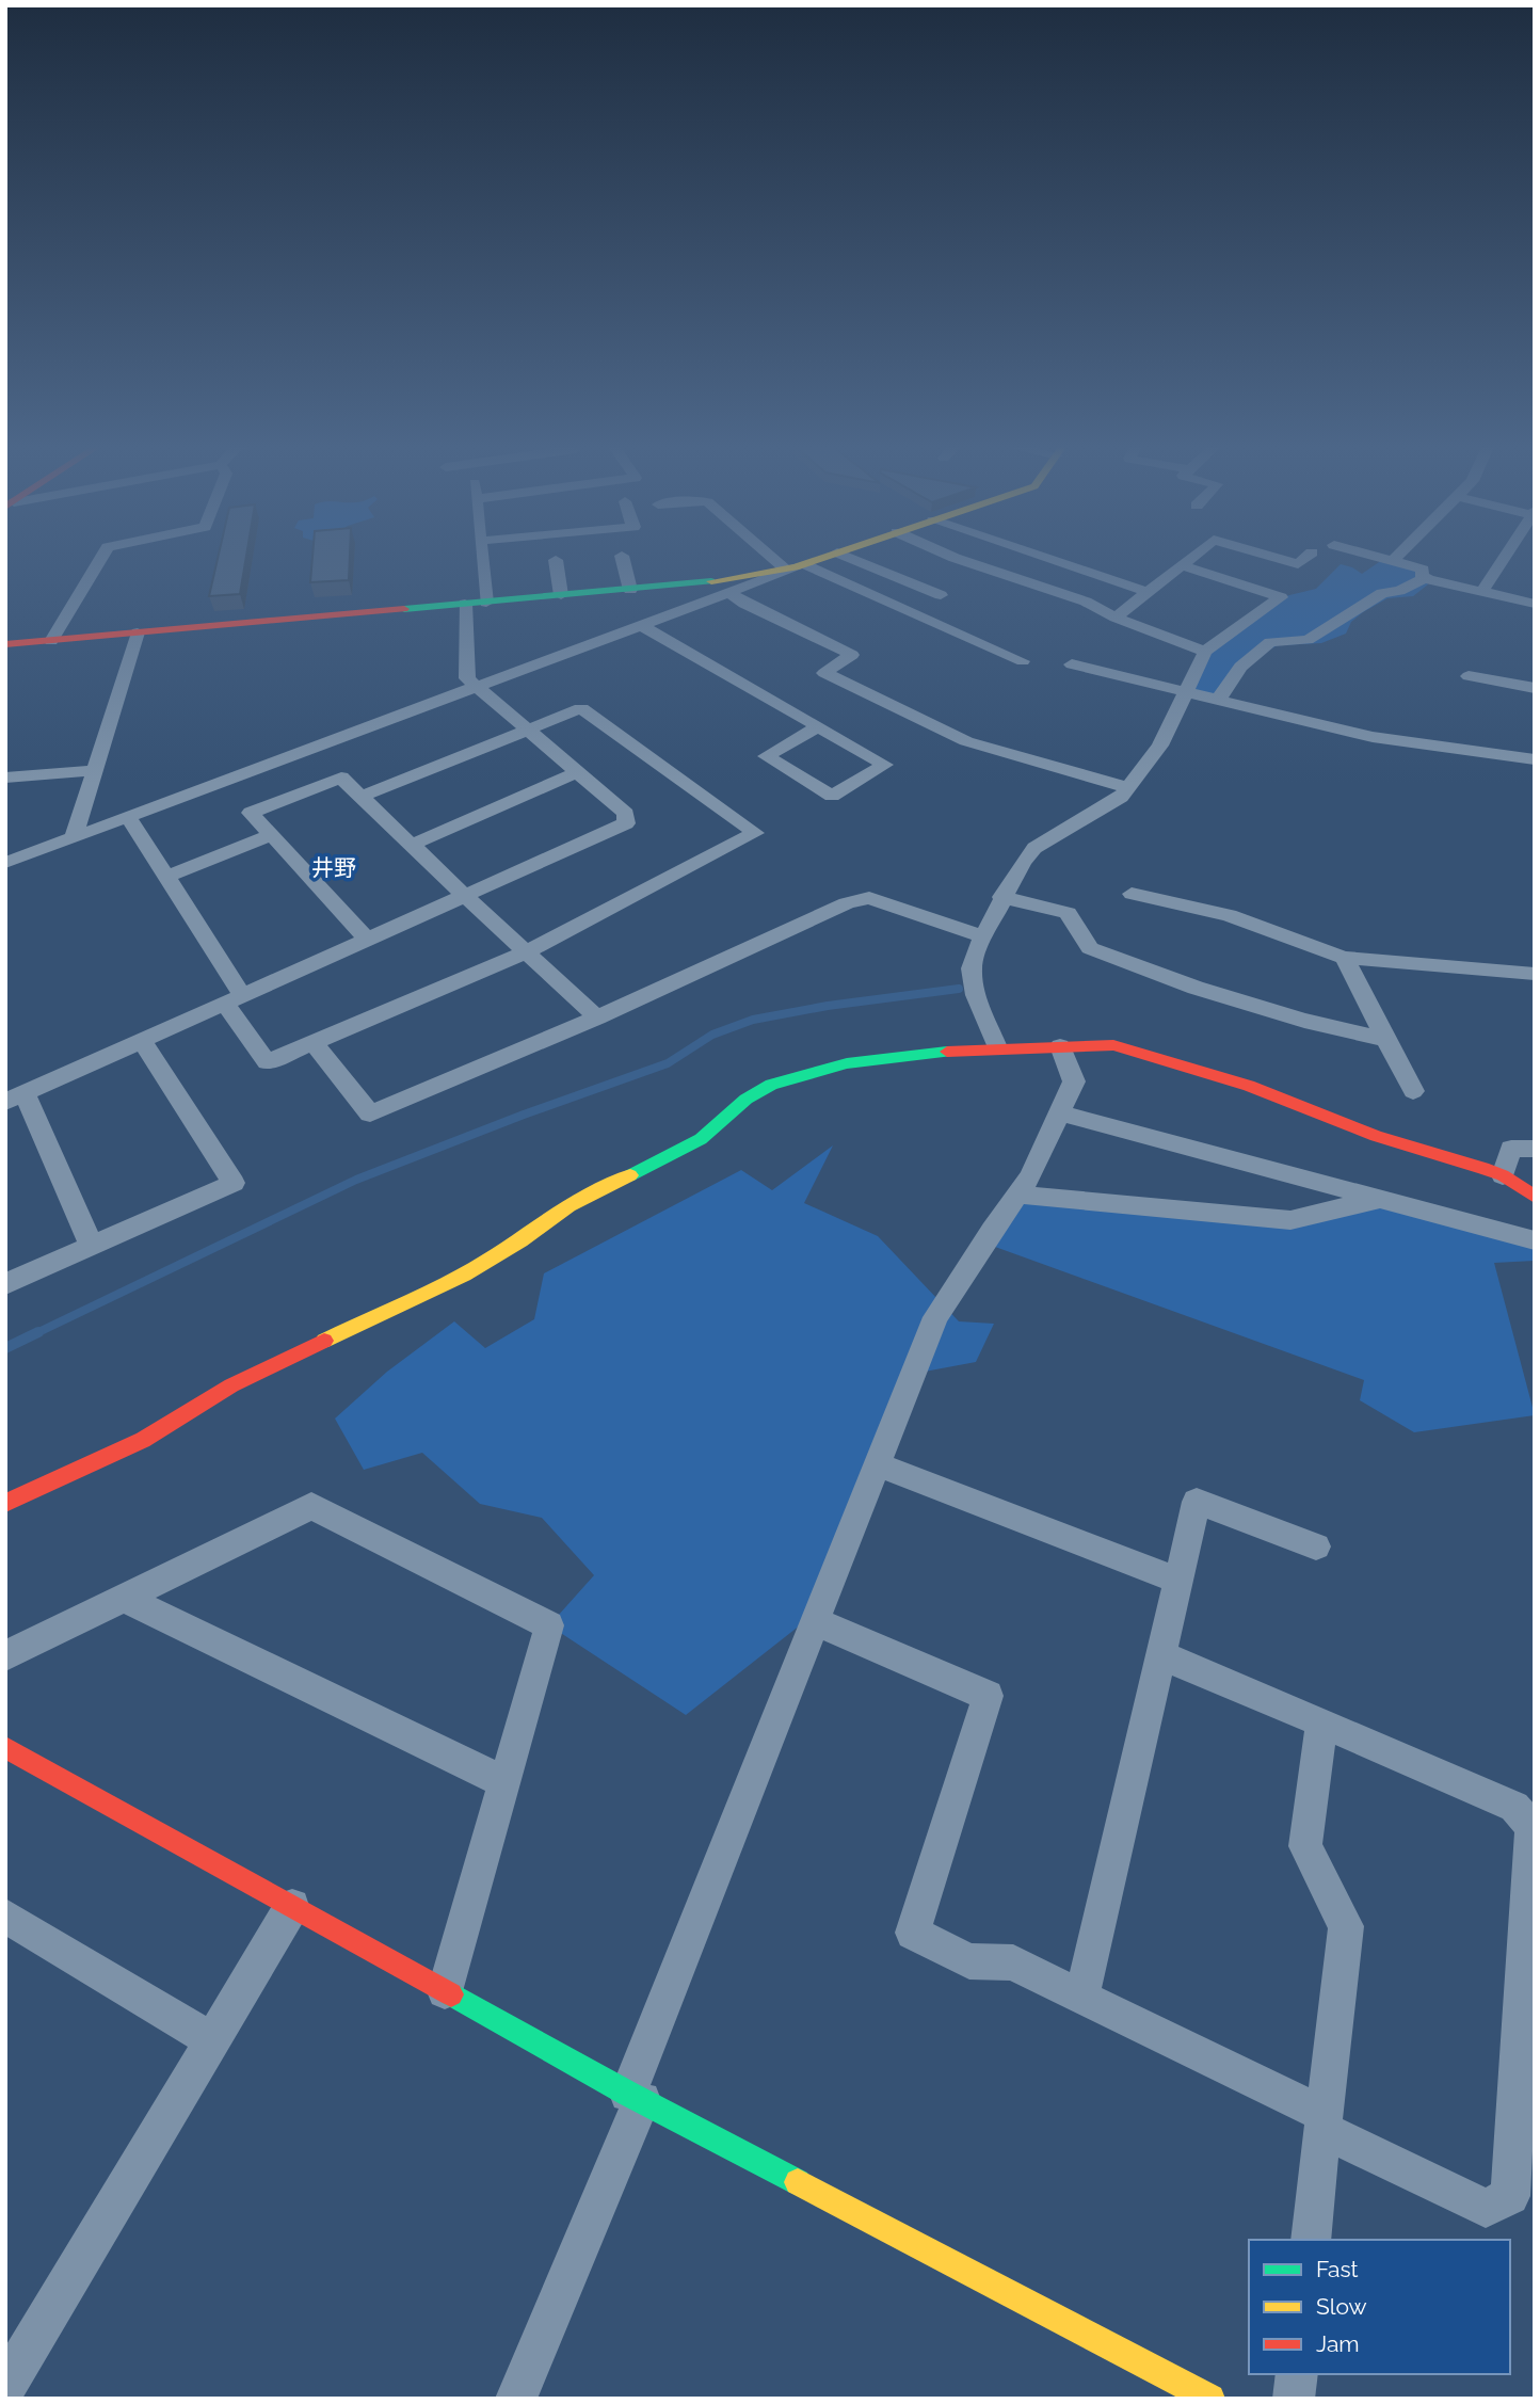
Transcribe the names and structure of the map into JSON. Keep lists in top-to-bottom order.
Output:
{
  "districts": ["井野"],
  "legend": ["Fast", "Slow", "Jam"]
}
